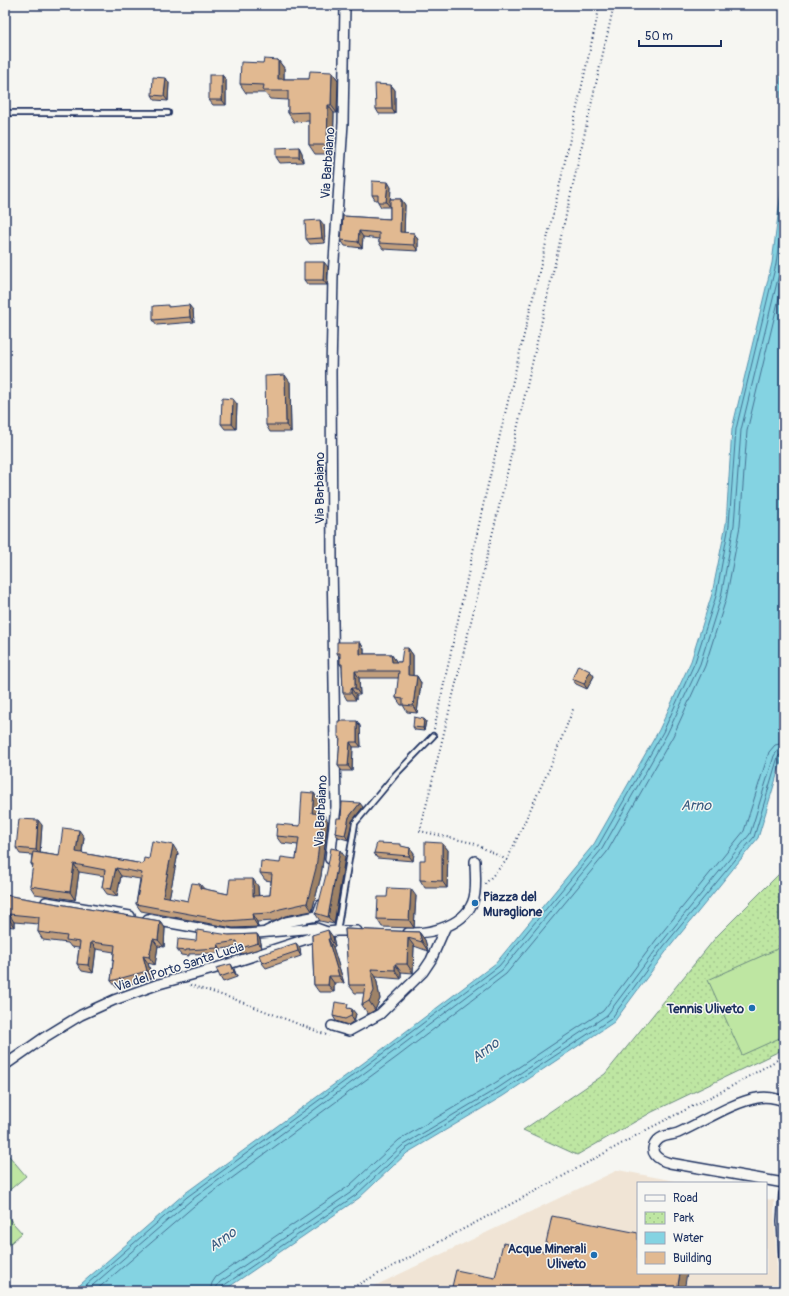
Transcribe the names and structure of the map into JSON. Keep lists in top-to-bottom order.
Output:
{
  "streets": {
    "street": ["Via Barbaiano", "Via del Porto Santa Lucia"]
  },
  "water": ["Arno"],
  "places": ["Piazza del Muraglione", "Tennis Uliveto", "Acque Minerali Uliveto"],
  "legend": [
    "Road",
    "Park",
    "Water",
    "Building"
  ],
  "scale_bar": "50 m"
}
